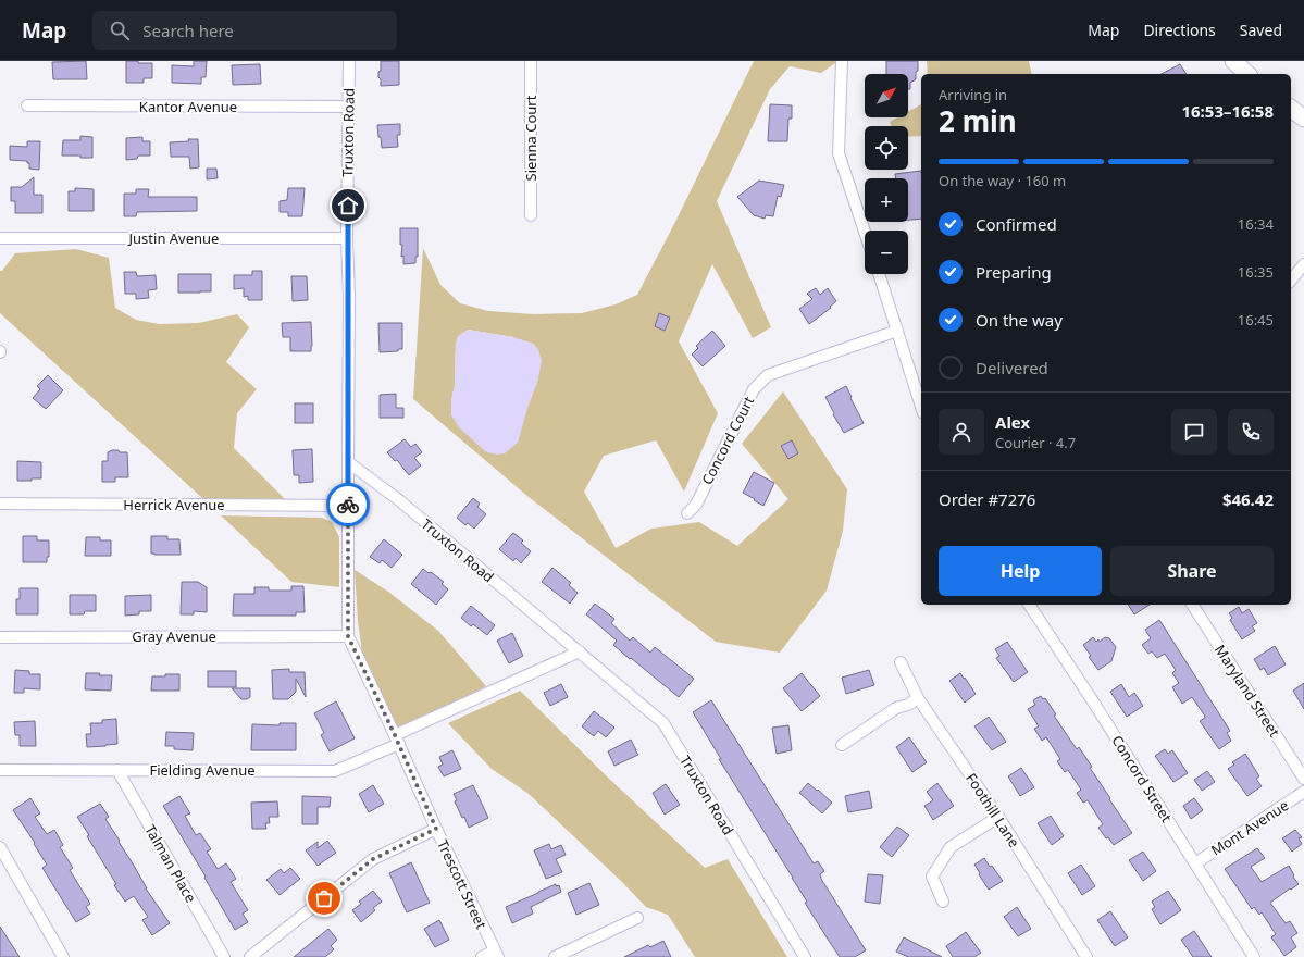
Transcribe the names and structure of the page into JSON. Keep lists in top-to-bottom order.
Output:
{
  "streets": {
    "street": [
      "Kantor Avenue",
      "Truxton Road",
      "Sienna Court",
      "Justin Avenue",
      "Concord Court",
      "Herrick Avenue",
      "Gray Avenue",
      "Maryland Street",
      "Fielding Avenue",
      "Concord Street",
      "Foothill Lane",
      "Mont Avenue",
      "Talman Place",
      "Trescott Street"
    ]
  },
  "crossings": [
    ["Kantor Avenue", "Truxton Road"],
    ["Truxton Road", "Justin Avenue"],
    ["Truxton Road", "Fielding Avenue"],
    ["Truxton Road", "Trescott Street"],
    ["Herrick Avenue", "Trescott Street"],
    ["Gray Avenue", "Trescott Street"],
    ["Fielding Avenue", "Talman Place"],
    ["Fielding Avenue", "Trescott Street"],
    ["Concord Street", "Mont Avenue"]
  ],
  "north": "top right",
  "page": {
    "header": "Map",
    "search": "Search here",
    "nav": ["Map", "Directions", "Saved"],
    "map_buttons": ["+", "−"],
    "heading": ["2 min", "Arriving in", "16:53–16:58"],
    "panel": [
      "Alex",
      "Courier · 4.7",
      "Order #7276",
      "$46.42"
    ],
    "bar": "On the way · 160 m",
    "list": [
      ["Confirmed", "16:34"],
      ["Preparing", "16:35"],
      ["On the way", "16:45"],
      "Delivered"
    ],
    "buttons": ["Help", "Share"]
  }
}
